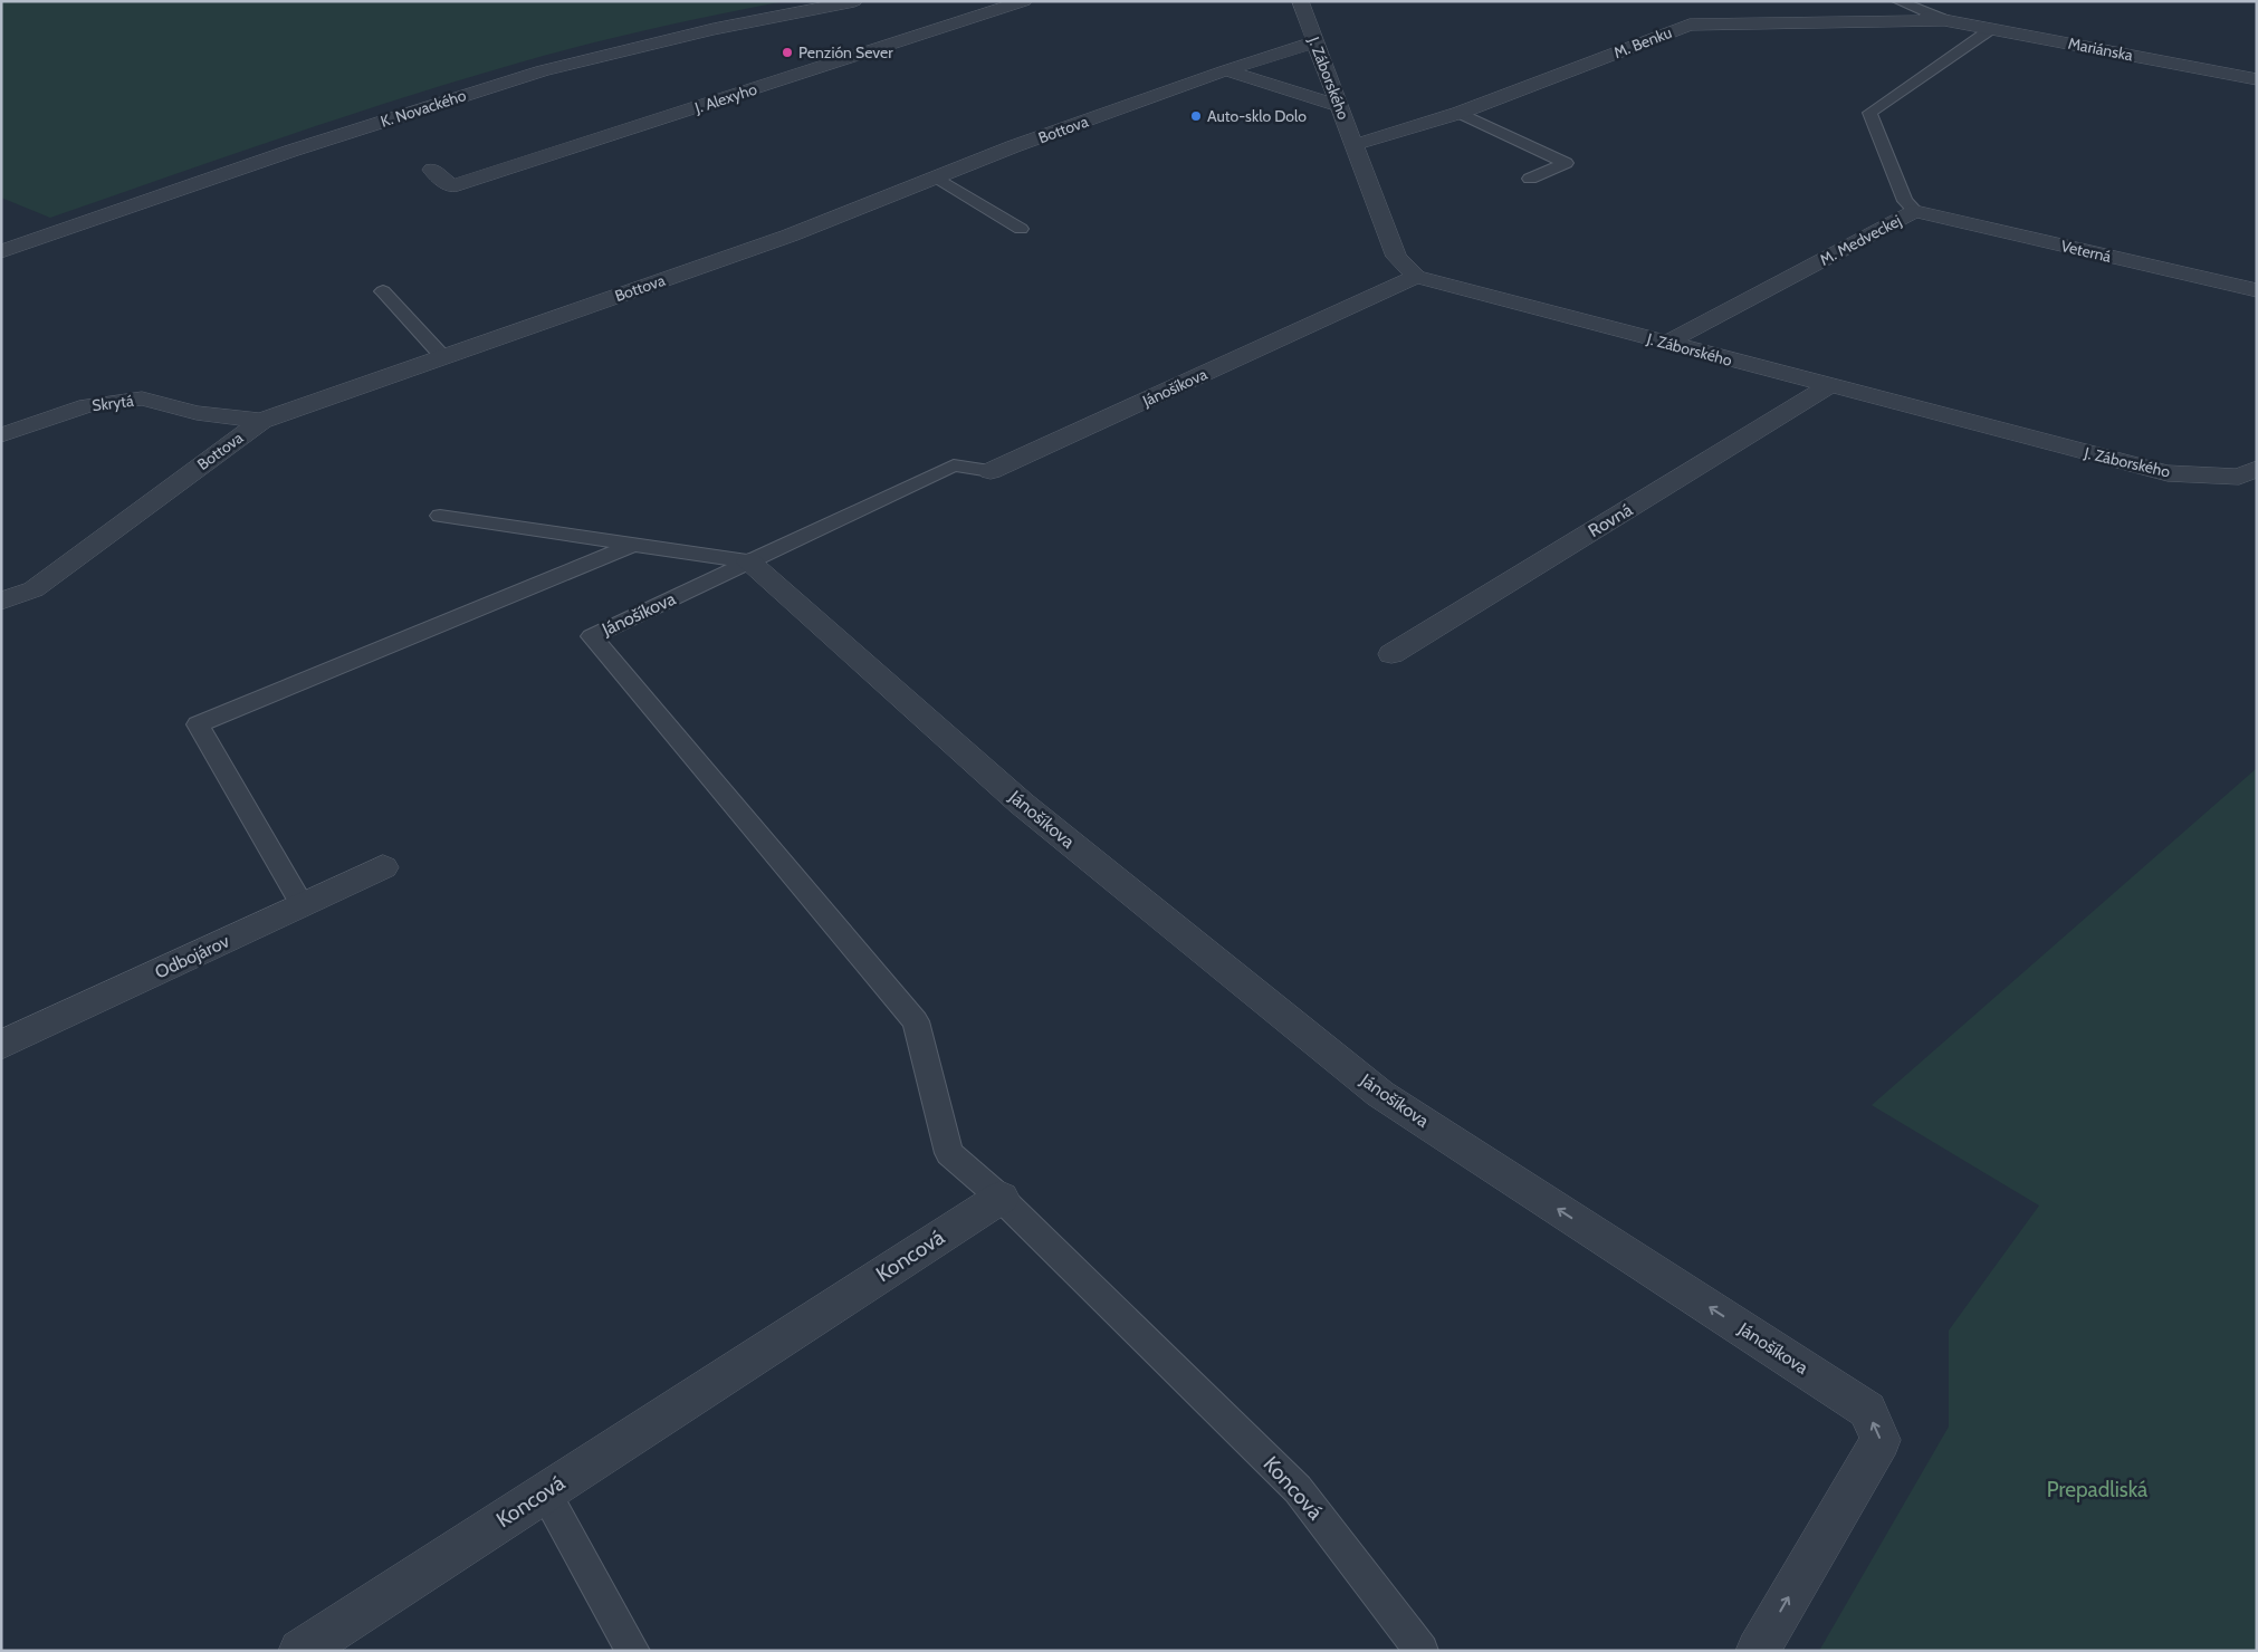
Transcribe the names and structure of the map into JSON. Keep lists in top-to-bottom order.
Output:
{
  "streets": {
    "street": [
      "M. Benku",
      "Mariánska",
      "J. Záborského",
      "J. Alexyho",
      "K. Novackého",
      "Bottova",
      "M. Medveckej",
      "Veterná",
      "Jánošíkova",
      "Skrytá",
      "Rovná",
      "Odbojárov",
      "Koncová"
    ]
  },
  "crossings": [
    ["M. Benku", "Mariánska"],
    ["M. Benku", "J. Záborského"],
    ["Mariánska", "M. Medveckej"],
    ["J. Záborského", "Bottova"],
    ["J. Záborského", "M. Medveckej"],
    ["J. Záborského", "Jánošíkova"],
    ["J. Záborského", "Rovná"],
    ["Bottova", "Skrytá"],
    ["M. Medveckej", "Veterná"],
    ["Jánošíkova", "Koncová"]
  ],
  "one_way": ["Jánošíkova"],
  "parks": ["Prepadliská"],
  "places": ["Penzión Sever", "Auto-sklo Dolo"]
}
